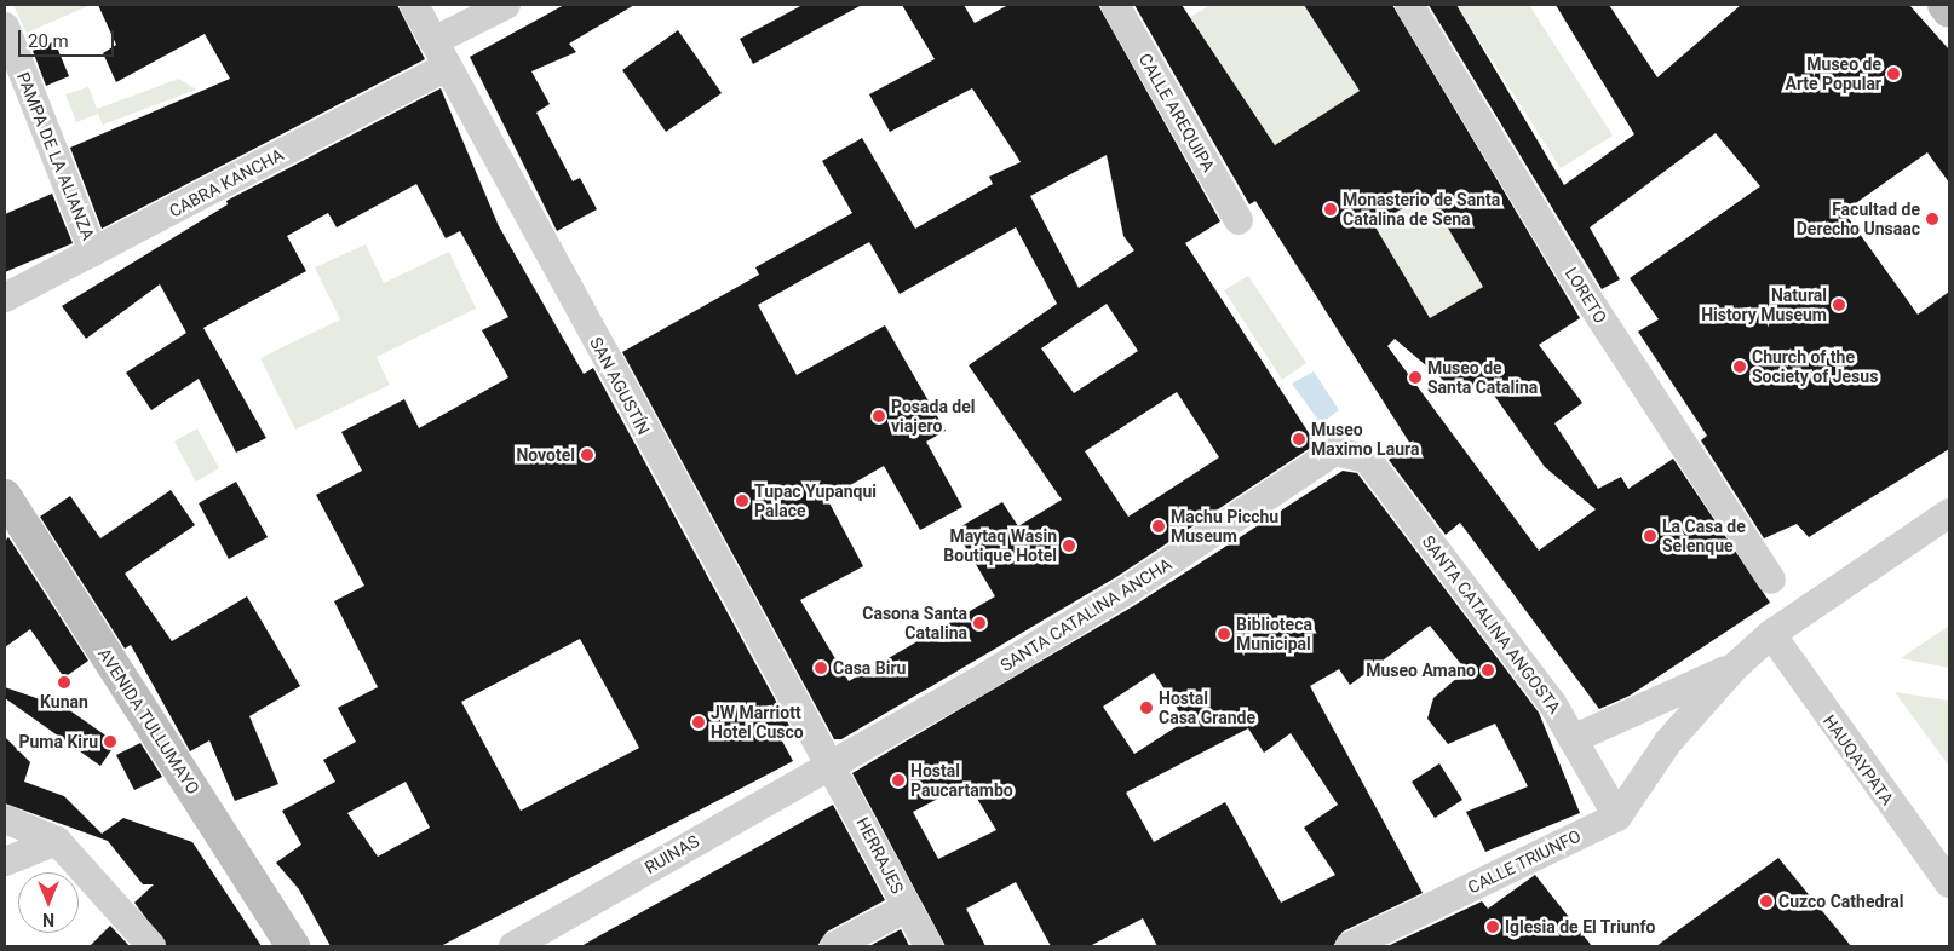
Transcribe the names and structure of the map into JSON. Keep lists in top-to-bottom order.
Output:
{
  "streets": {
    "street": [
      "CALLE AREQUIPA",
      "PAMPA DE LA ALIANZA",
      "CABRA KANCHA",
      "LORETO",
      "SAN AGUSTÍN",
      "SANTA CATALINA ANCHA",
      "SANTA CATALINA ANGOSTA",
      "AVENIDA TULLUMAYO",
      "HAUQAYPATA",
      "RUINAS",
      "HERRAJES",
      "CALLE TRIUNFO"
    ]
  },
  "crossings": [
    ["PAMPA DE LA ALIANZA", "CABRA KANCHA"],
    ["CABRA KANCHA", "SAN AGUSTÍN"],
    ["SAN AGUSTÍN", "SANTA CATALINA ANCHA"],
    ["SAN AGUSTÍN", "RUINAS"],
    ["SAN AGUSTÍN", "HERRAJES"],
    ["SANTA CATALINA ANCHA", "SANTA CATALINA ANGOSTA"],
    ["SANTA CATALINA ANCHA", "RUINAS"],
    ["SANTA CATALINA ANCHA", "HERRAJES"],
    ["RUINAS", "HERRAJES"]
  ],
  "places": [
    "Museo de Arte Popular",
    "Monasterio de Santa Catalina de Sena",
    "Facultad de Derecho Unsaac",
    "Natural History Museum",
    "Church of the Society of Jesus",
    "Museo de Santa Catalina",
    "Posada del viajero",
    "Museo Maximo Laura",
    "Novotel",
    "Tupac Yupanqui Palace",
    "Machu Picchu Museum",
    "La Casa de Selenque",
    "Maytaq Wasin Boutique Hotel",
    "Casona Santa Catalina",
    "Biblioteca Municipal",
    "Casa Biru",
    "Museo Amano",
    "Kunan",
    "Hostal Casa Grande",
    "JW Marriott Hotel Cusco",
    "Puma Kiru",
    "Hostal Paucartambo",
    "Cuzco Cathedral",
    "Iglesia de El Triunfo"
  ],
  "scale_bar": "20 m",
  "north": "bottom"
}
